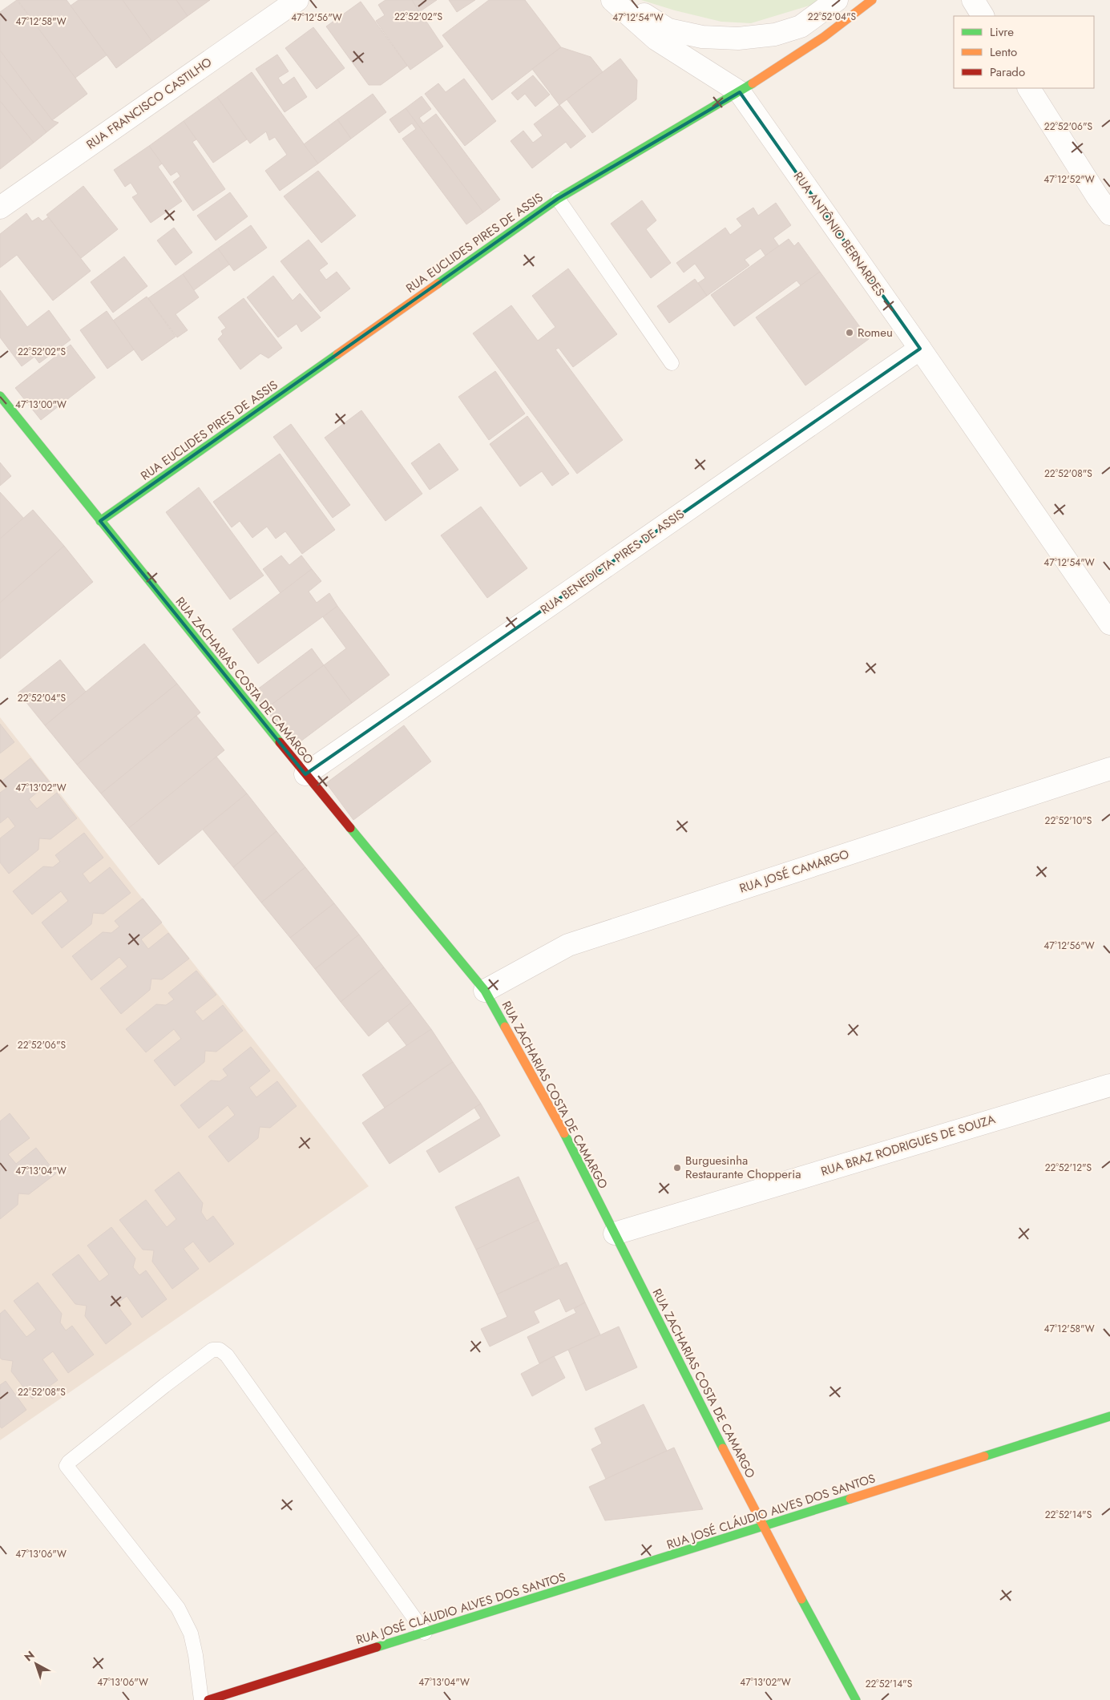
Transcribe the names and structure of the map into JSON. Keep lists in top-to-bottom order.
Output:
{
  "streets": {
    "street": [
      "RUA FRANCISCO CASTILHO",
      "RUA ANTÔNIO BERNARDES",
      "RUA EUCLIDES PIRES DE ASSIS",
      "RUA BENEDICTA PIRES DE ASSIS",
      "RUA ZACHARIAS COSTA DE CAMARGO",
      "RUA JOSÉ CAMARGO",
      "RUA BRAZ RODRIGUES DE SOUZA",
      "RUA JOSÉ CLÁUDIO ALVES DOS SANTOS"
    ]
  },
  "crossings": [
    ["RUA ANTÔNIO BERNARDES", "RUA EUCLIDES PIRES DE ASSIS"],
    ["RUA ANTÔNIO BERNARDES", "RUA BENEDICTA PIRES DE ASSIS"],
    ["RUA EUCLIDES PIRES DE ASSIS", "RUA ZACHARIAS COSTA DE CAMARGO"],
    ["RUA BENEDICTA PIRES DE ASSIS", "RUA ZACHARIAS COSTA DE CAMARGO"],
    ["RUA ZACHARIAS COSTA DE CAMARGO", "RUA JOSÉ CAMARGO"],
    ["RUA ZACHARIAS COSTA DE CAMARGO", "RUA BRAZ RODRIGUES DE SOUZA"],
    ["RUA ZACHARIAS COSTA DE CAMARGO", "RUA JOSÉ CLÁUDIO ALVES DOS SANTOS"]
  ],
  "places": ["Romeu", "Burguesinha Restaurante Chopperia"],
  "legend": ["Livre", "Lento", "Parado"],
  "north": "top left",
  "coordinates": [
    "22°52'02\"S",
    "22°52'04\"S",
    "47°12'56\"W",
    "47°12'54\"W",
    "47°12'58\"W",
    "22°52'06\"S",
    "47°12'52\"W",
    "47°13'00\"W",
    "22°52'08\"S",
    "47°13'02\"W",
    "22°52'10\"S",
    "22°52'12\"S",
    "47°13'04\"W",
    "22°52'14\"S",
    "47°13'06\"W"
  ]
}
